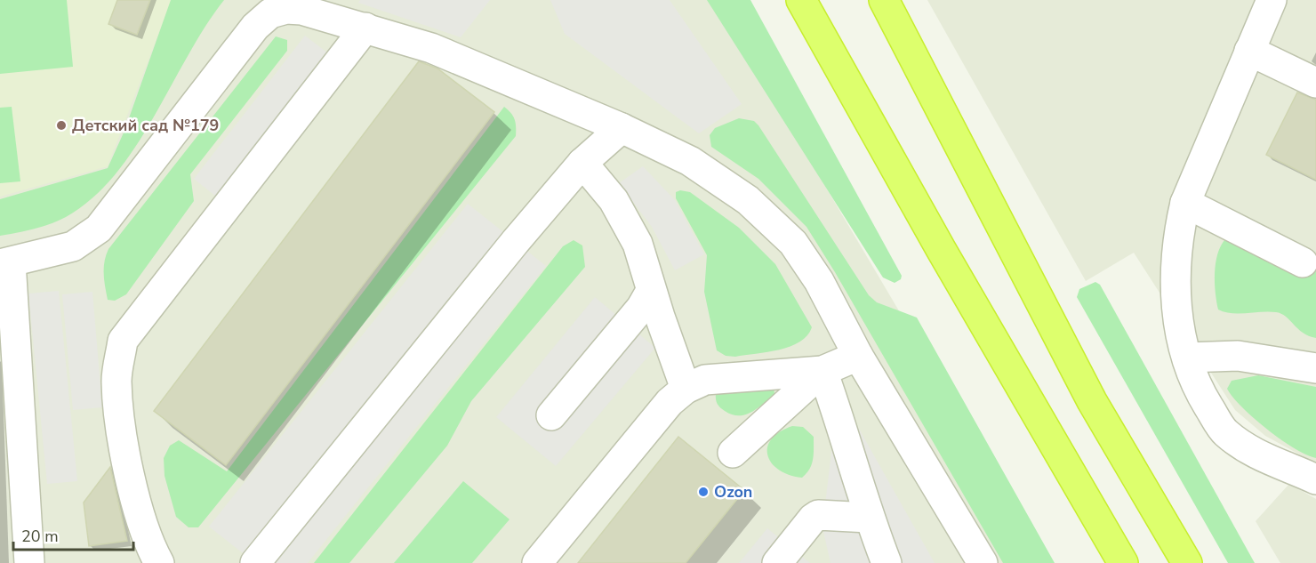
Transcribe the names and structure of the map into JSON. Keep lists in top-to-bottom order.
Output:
{
  "places": ["Детский сад №179", "Ozon"],
  "scale_bar": "20 m"
}
